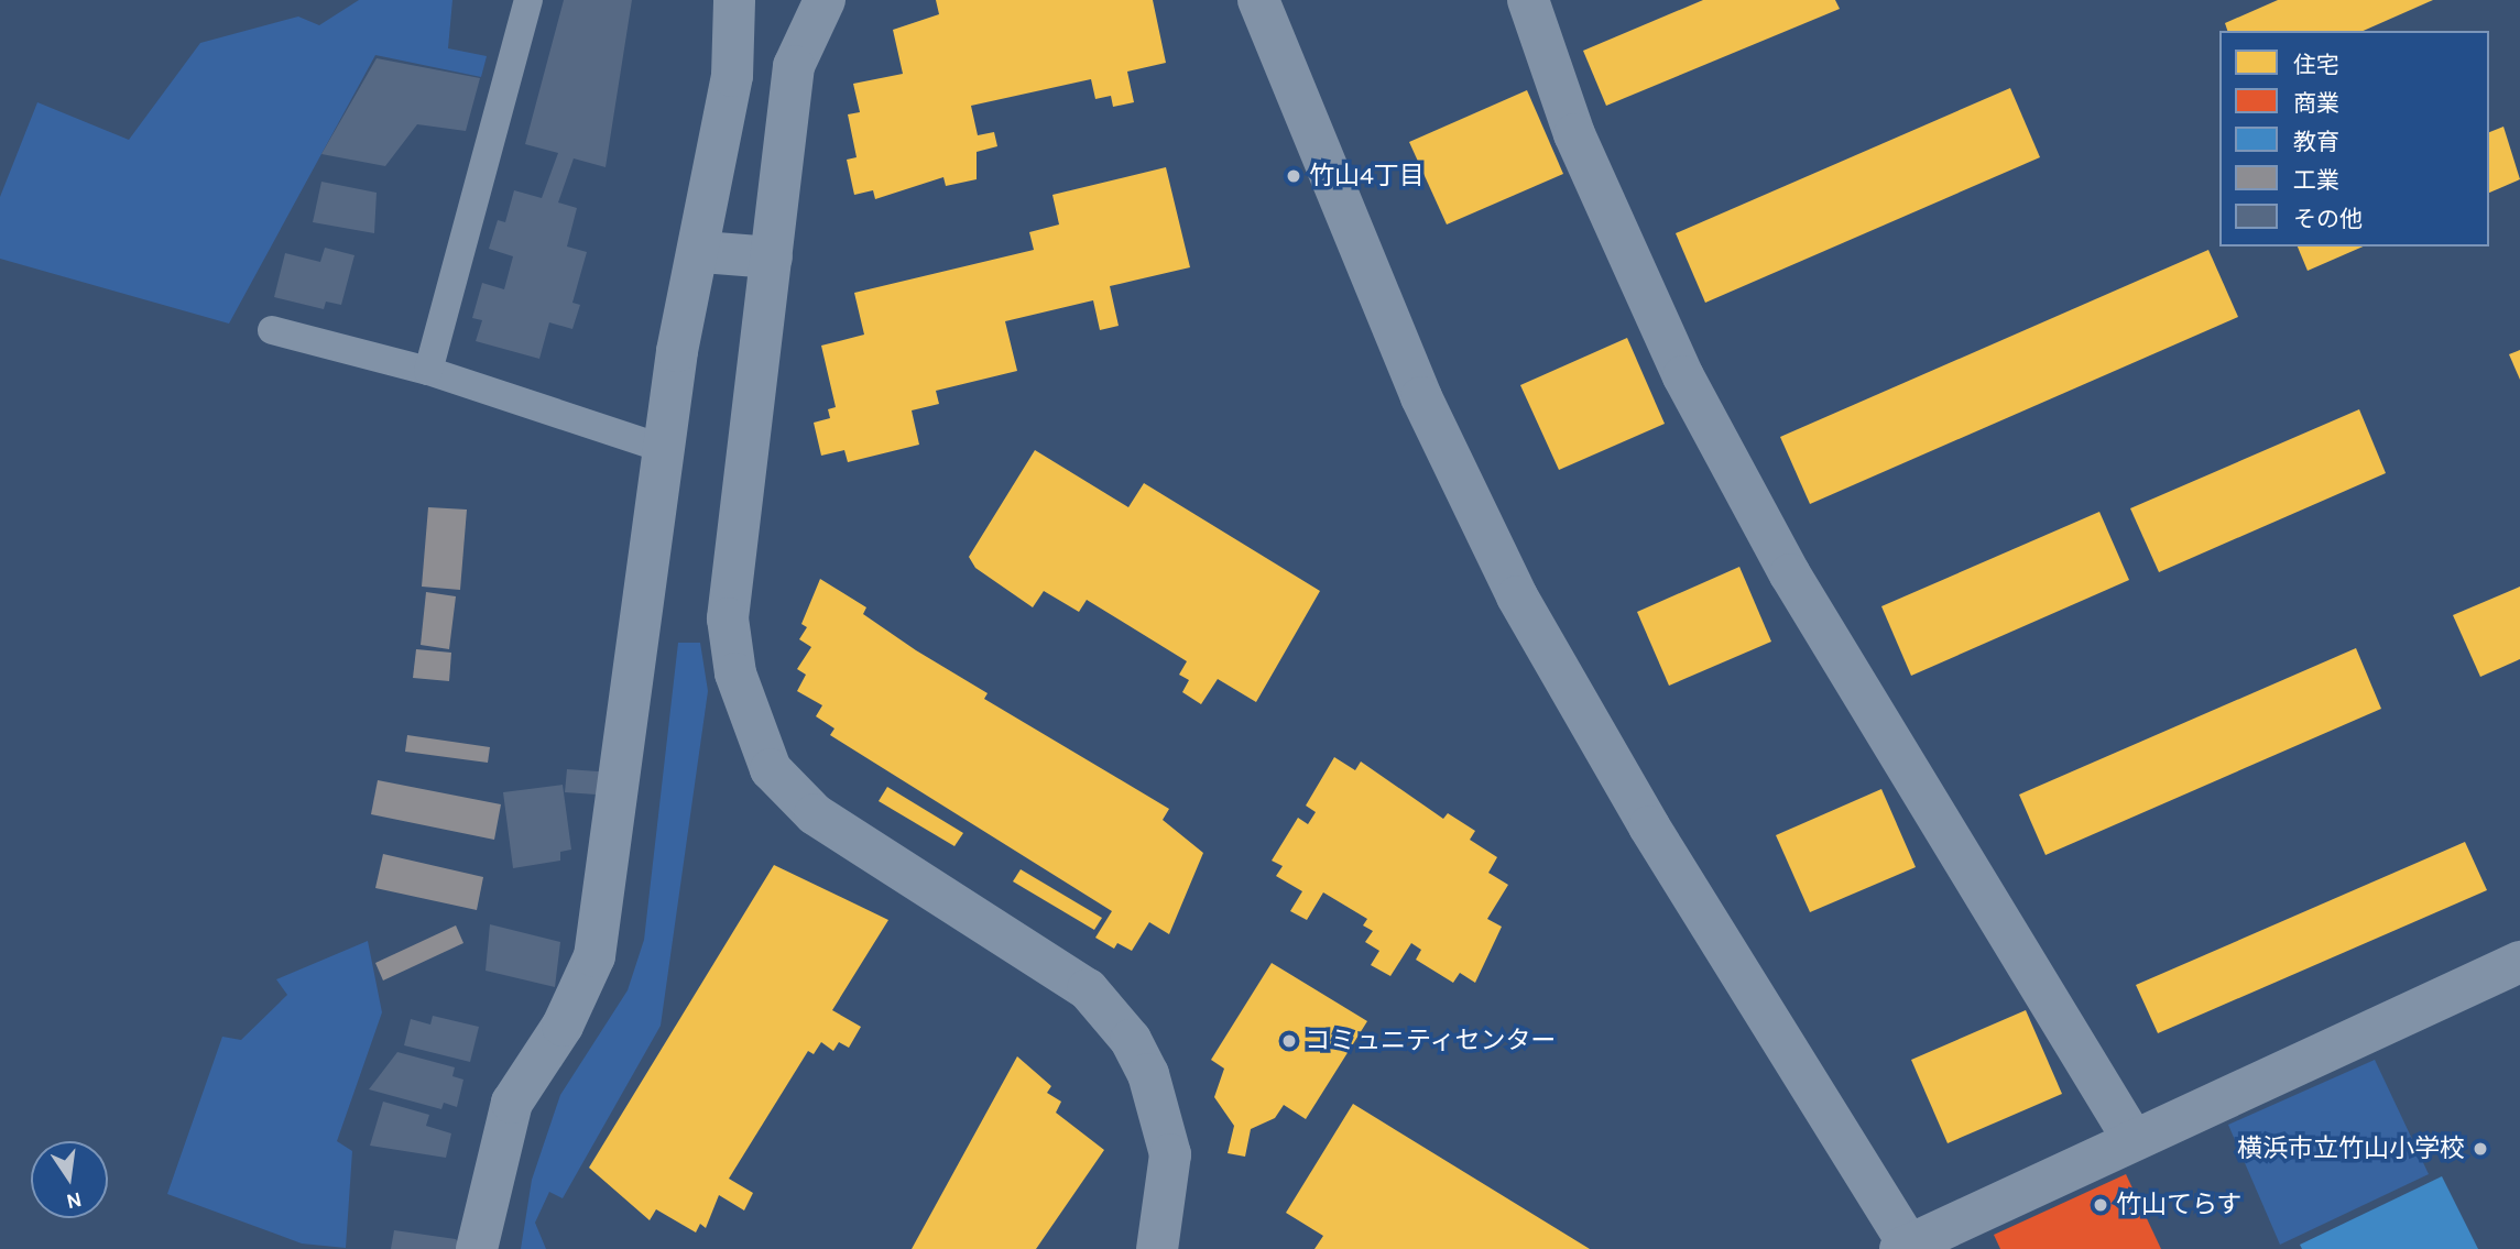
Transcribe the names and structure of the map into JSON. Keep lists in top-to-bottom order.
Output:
{
  "places": [
    "竹山4丁目",
    "コミュニティセンター",
    "横浜市立竹山小学校",
    "竹山てらす"
  ],
  "legend": [
    "住宅",
    "商業",
    "教育",
    "工業",
    "その他"
  ],
  "north": "bottom"
}
